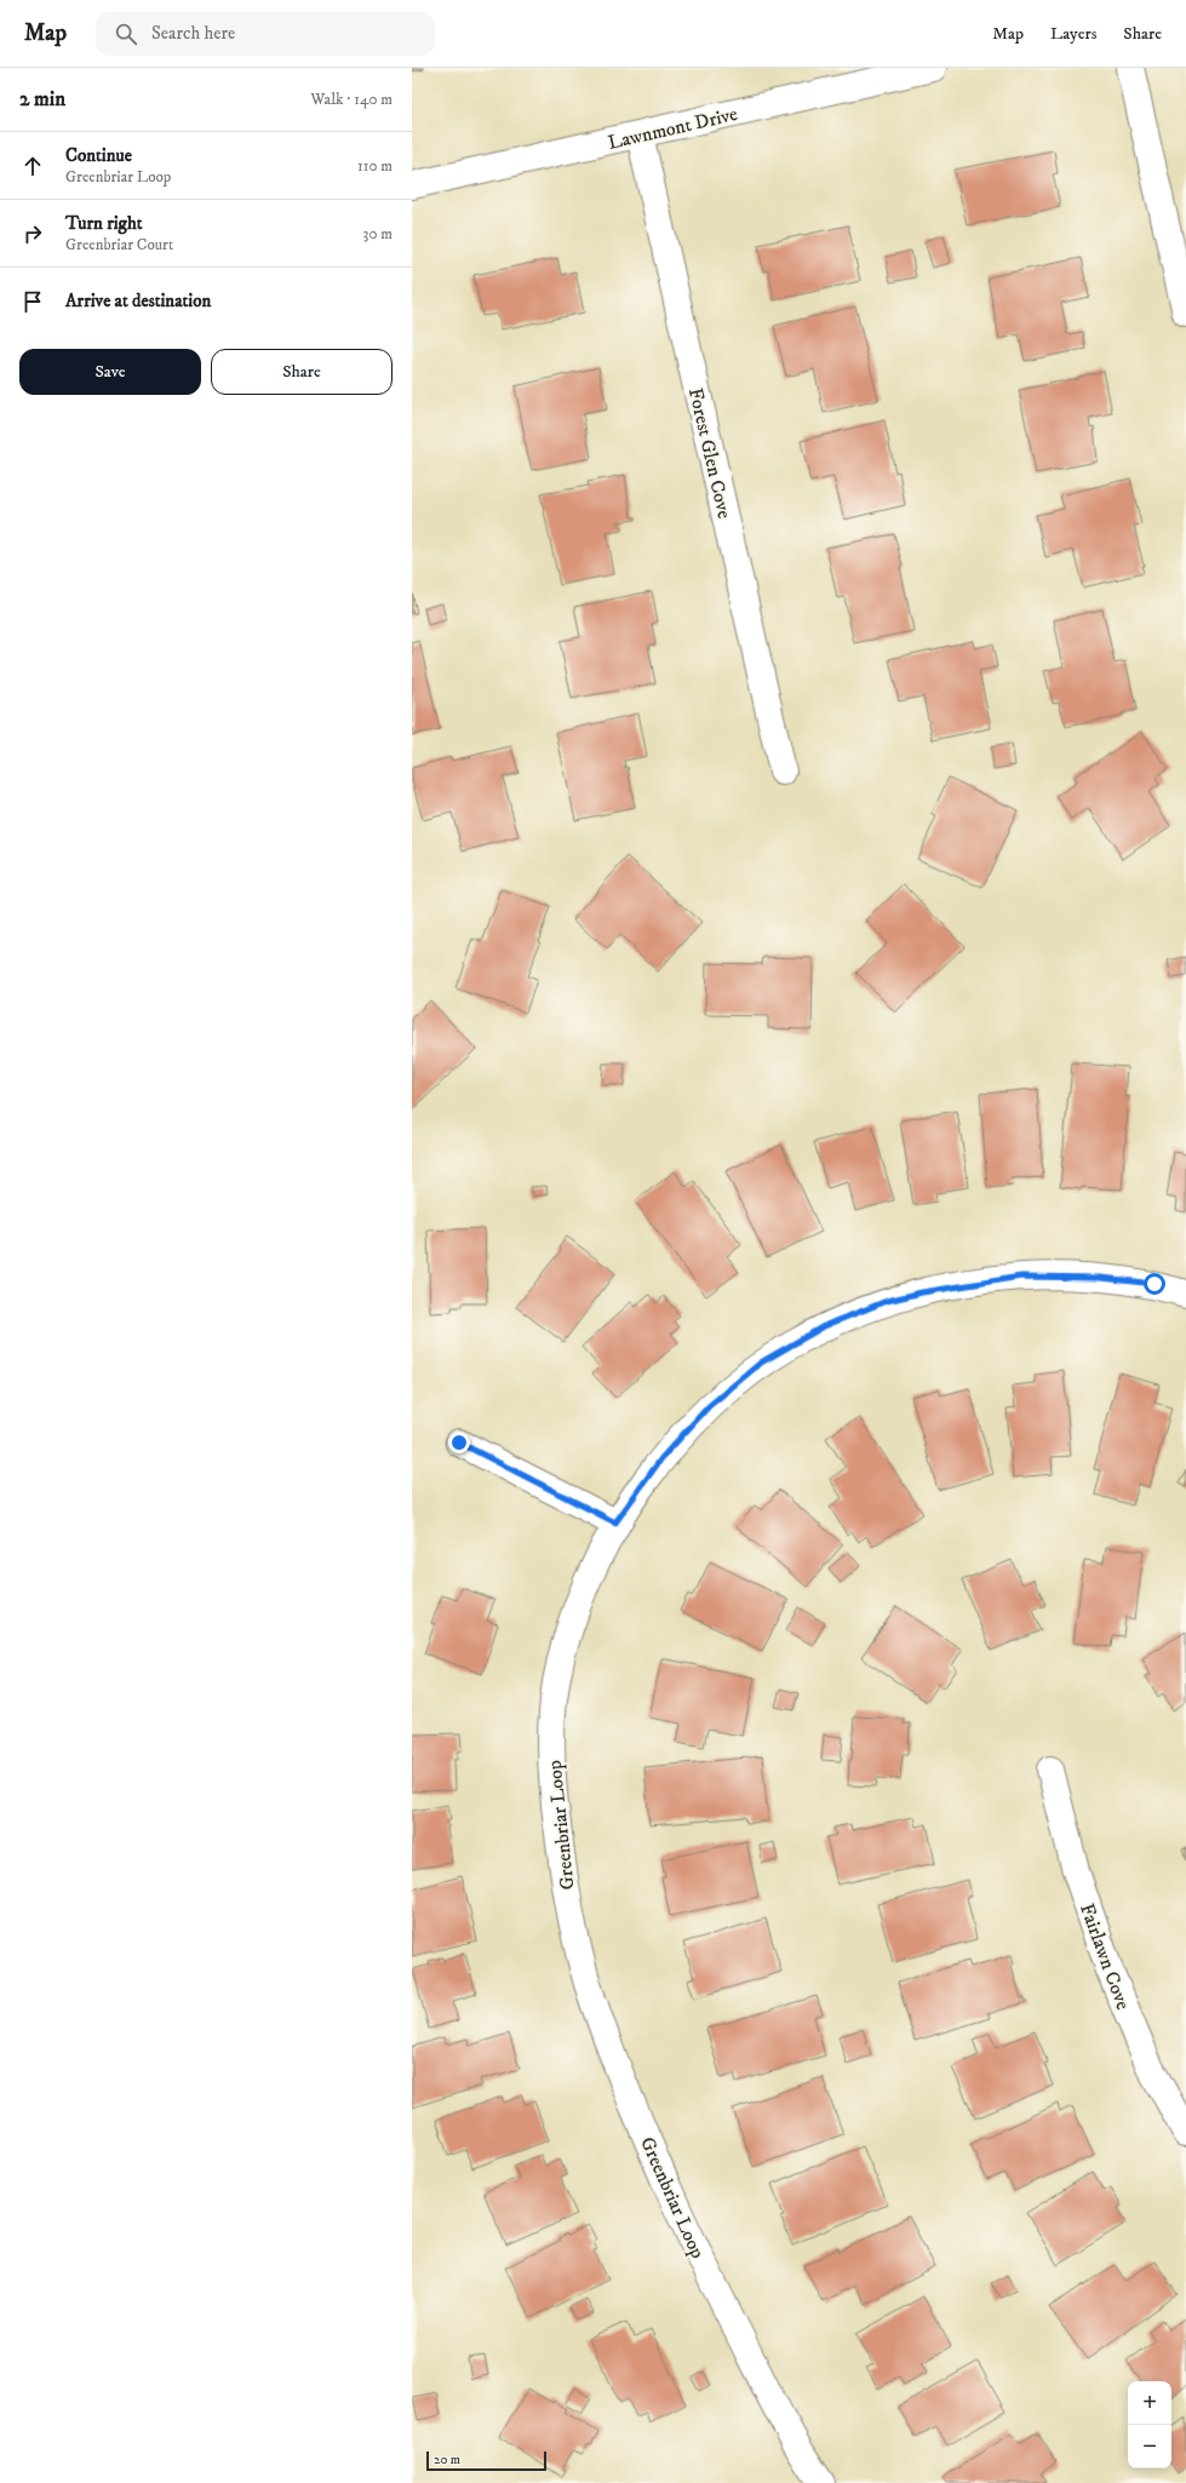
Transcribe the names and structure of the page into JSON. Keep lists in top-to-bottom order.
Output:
{
  "streets": {
    "street": [
      "Lawnmont Drive",
      "Forest Glen Cove",
      "Greenbriar Loop",
      "Fairlawn Cove"
    ]
  },
  "crossings": [
    ["Lawnmont Drive", "Forest Glen Cove"]
  ],
  "scale_bar": "20 m",
  "page": {
    "header": "Map",
    "search": "Search here",
    "nav": ["Map", "Layers", "Share"],
    "heading": ["2 min", "Walk · 140 m"],
    "list": [
      ["Continue", "Greenbriar Loop", "110 m"],
      ["Turn right", "Greenbriar Court", "30 m"],
      "Arrive at destination"
    ],
    "buttons": ["Save", "Share"],
    "map_buttons": ["+", "−"],
    "scale": "20 m"
  }
}
